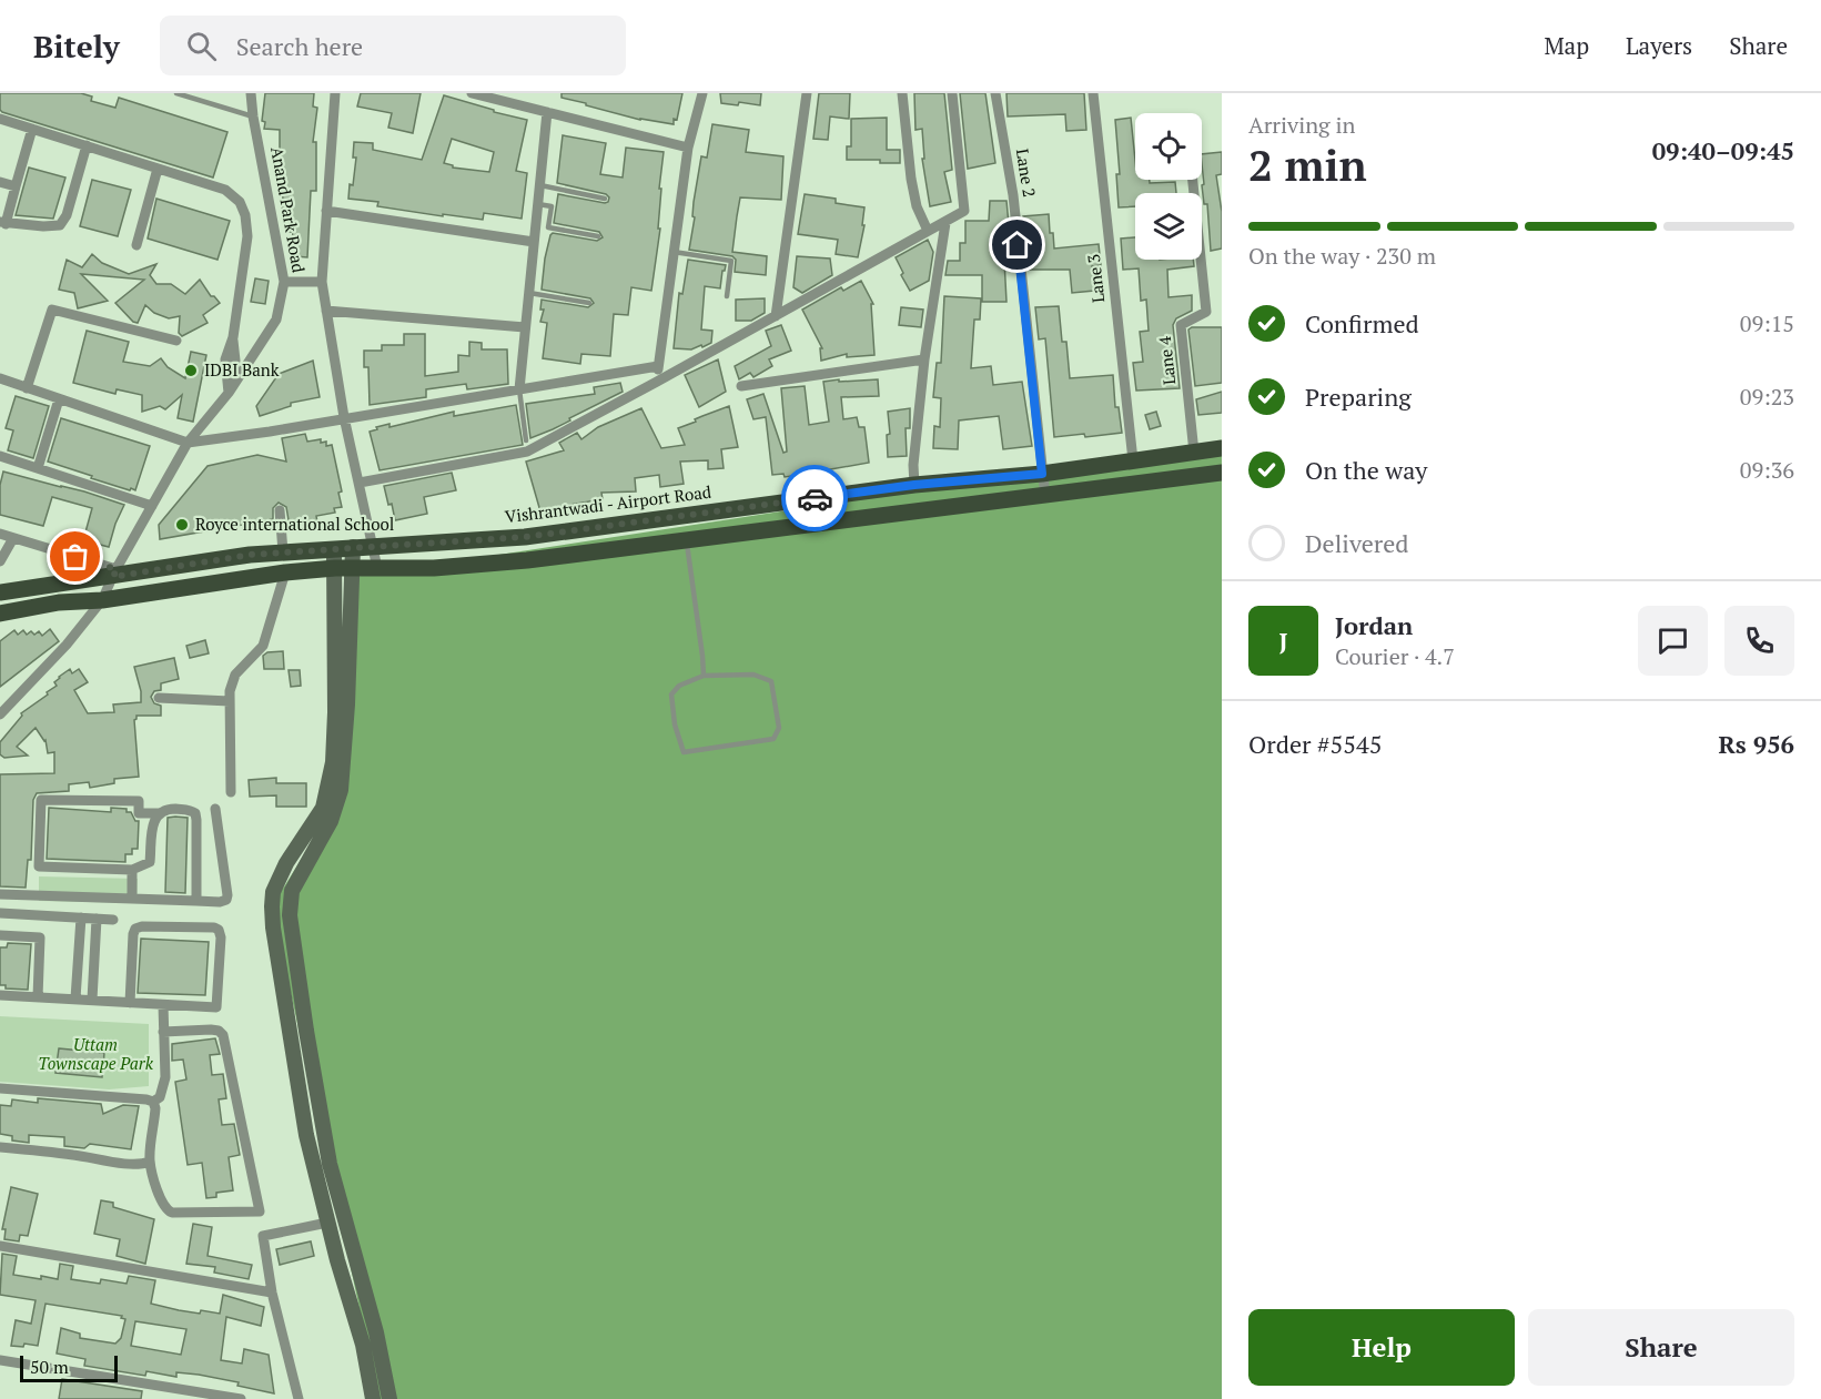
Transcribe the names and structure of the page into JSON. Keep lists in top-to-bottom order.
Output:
{
  "streets": {
    "main road": ["Vishrantwadi - Airport Road"],
    "street": [
      "Lane 2",
      "Anand Park Road",
      "Lane 3",
      "Lane 4"
    ]
  },
  "crossings": [
    ["Lane 2", "Vishrantwadi - Airport Road"],
    ["Anand Park Road", "Vishrantwadi - Airport Road"],
    ["Lane 3", "Vishrantwadi - Airport Road"],
    ["Lane 4", "Vishrantwadi - Airport Road"]
  ],
  "parks": ["Uttam Townscape Park"],
  "places": ["IDBI Bank", "Royce international School"],
  "scale_bar": "50 m",
  "page": {
    "header": "Bitely",
    "search": "Search here",
    "nav": ["Map", "Layers", "Share"],
    "heading": ["2 min", "Arriving in", "09:40–09:45"],
    "panel": [
      "Jordan",
      "Courier · 4.7",
      "Order #5545",
      "Rs 956"
    ],
    "bar": "On the way · 230 m",
    "list": [
      ["Confirmed", "09:15"],
      ["Preparing", "09:23"],
      ["On the way", "09:36"],
      "Delivered"
    ],
    "round": "J",
    "buttons": ["Help", "Share"],
    "scale": "50 m"
  }
}
